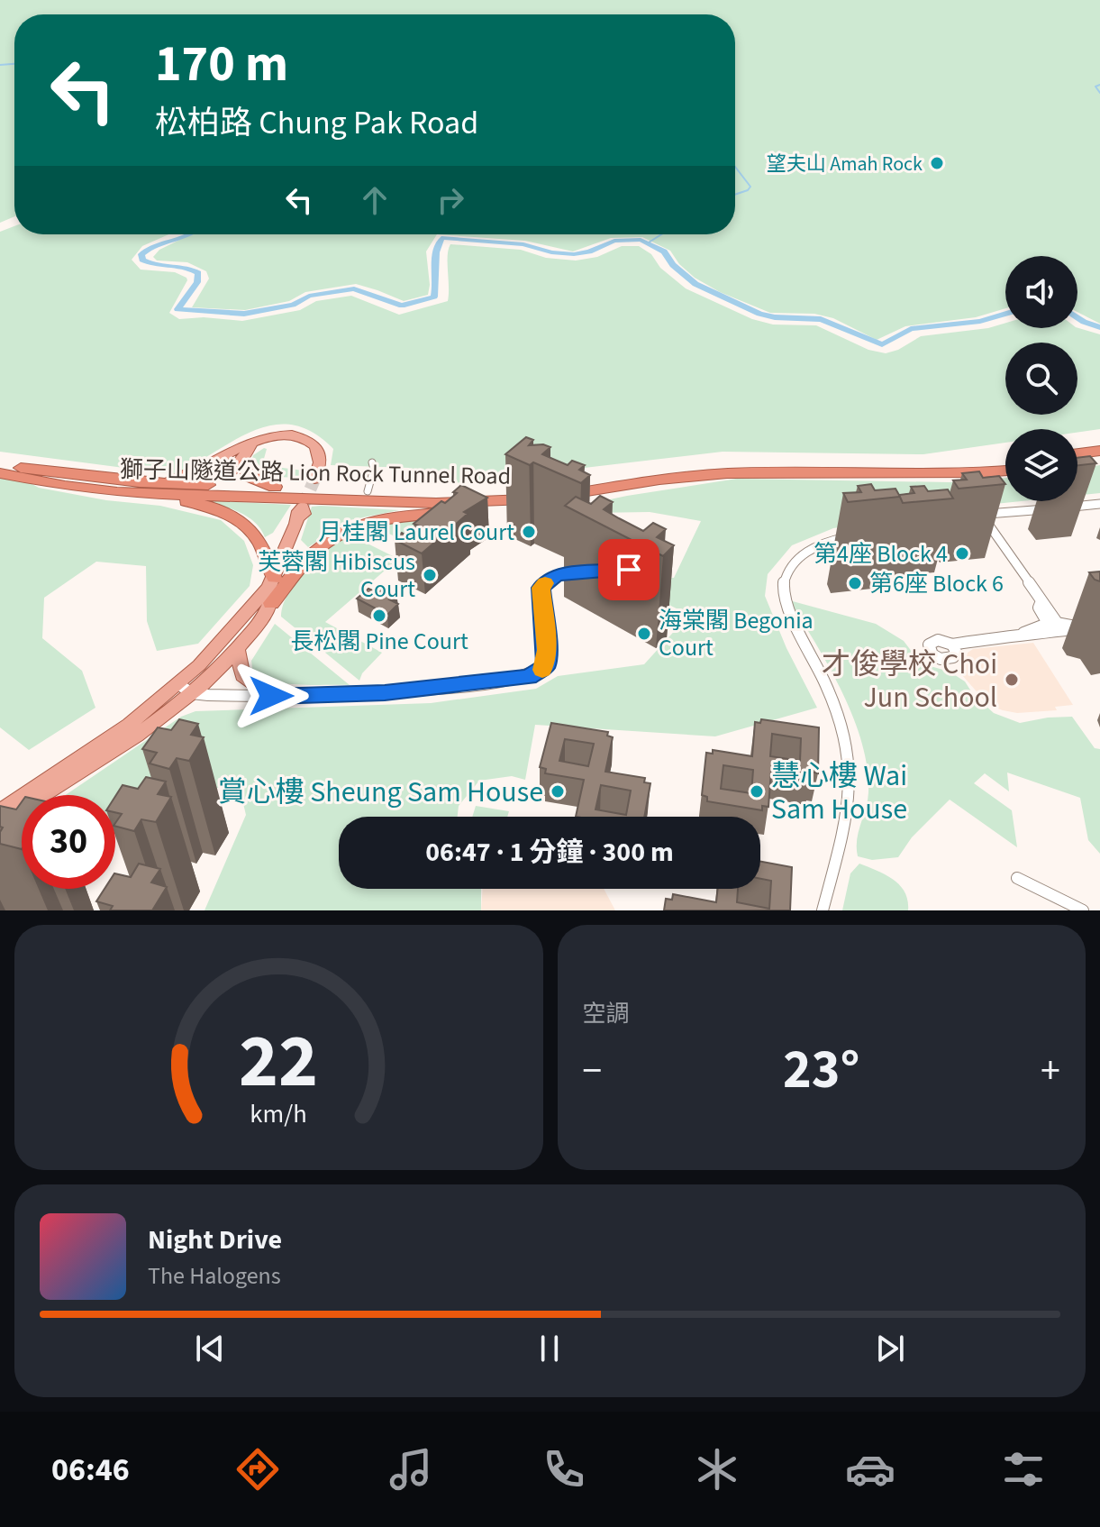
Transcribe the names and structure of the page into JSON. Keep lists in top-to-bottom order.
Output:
{
  "streets": {
    "highway": ["獅子山隧道公路 Lion Rock Tunnel Road"]
  },
  "places": [
    "望夫山 Amah Rock",
    "月桂閣 Laurel Court",
    "第4座 Block 4",
    "芙蓉閣 Hibiscus Court",
    "第6座 Block 6",
    "長松閣 Pine Court",
    "海棠閣 Begonia Court",
    "才俊學校 Choi Jun School",
    "賞心樓 Sheung Sam House",
    "慧心樓 Wai Sam House"
  ],
  "page": {
    "turn": ["170 m", "松柏路 Chung Pak Road"],
    "limit": "30",
    "trip": "06:47 · 1 分鐘 · 300 m",
    "tile": "空調",
    "heat": ["−", "23°", "+"],
    "song": ["Night Drive", "The Halogens"],
    "tabs": "06:46",
    "gauge": ["22", "km/h"]
  }
}
